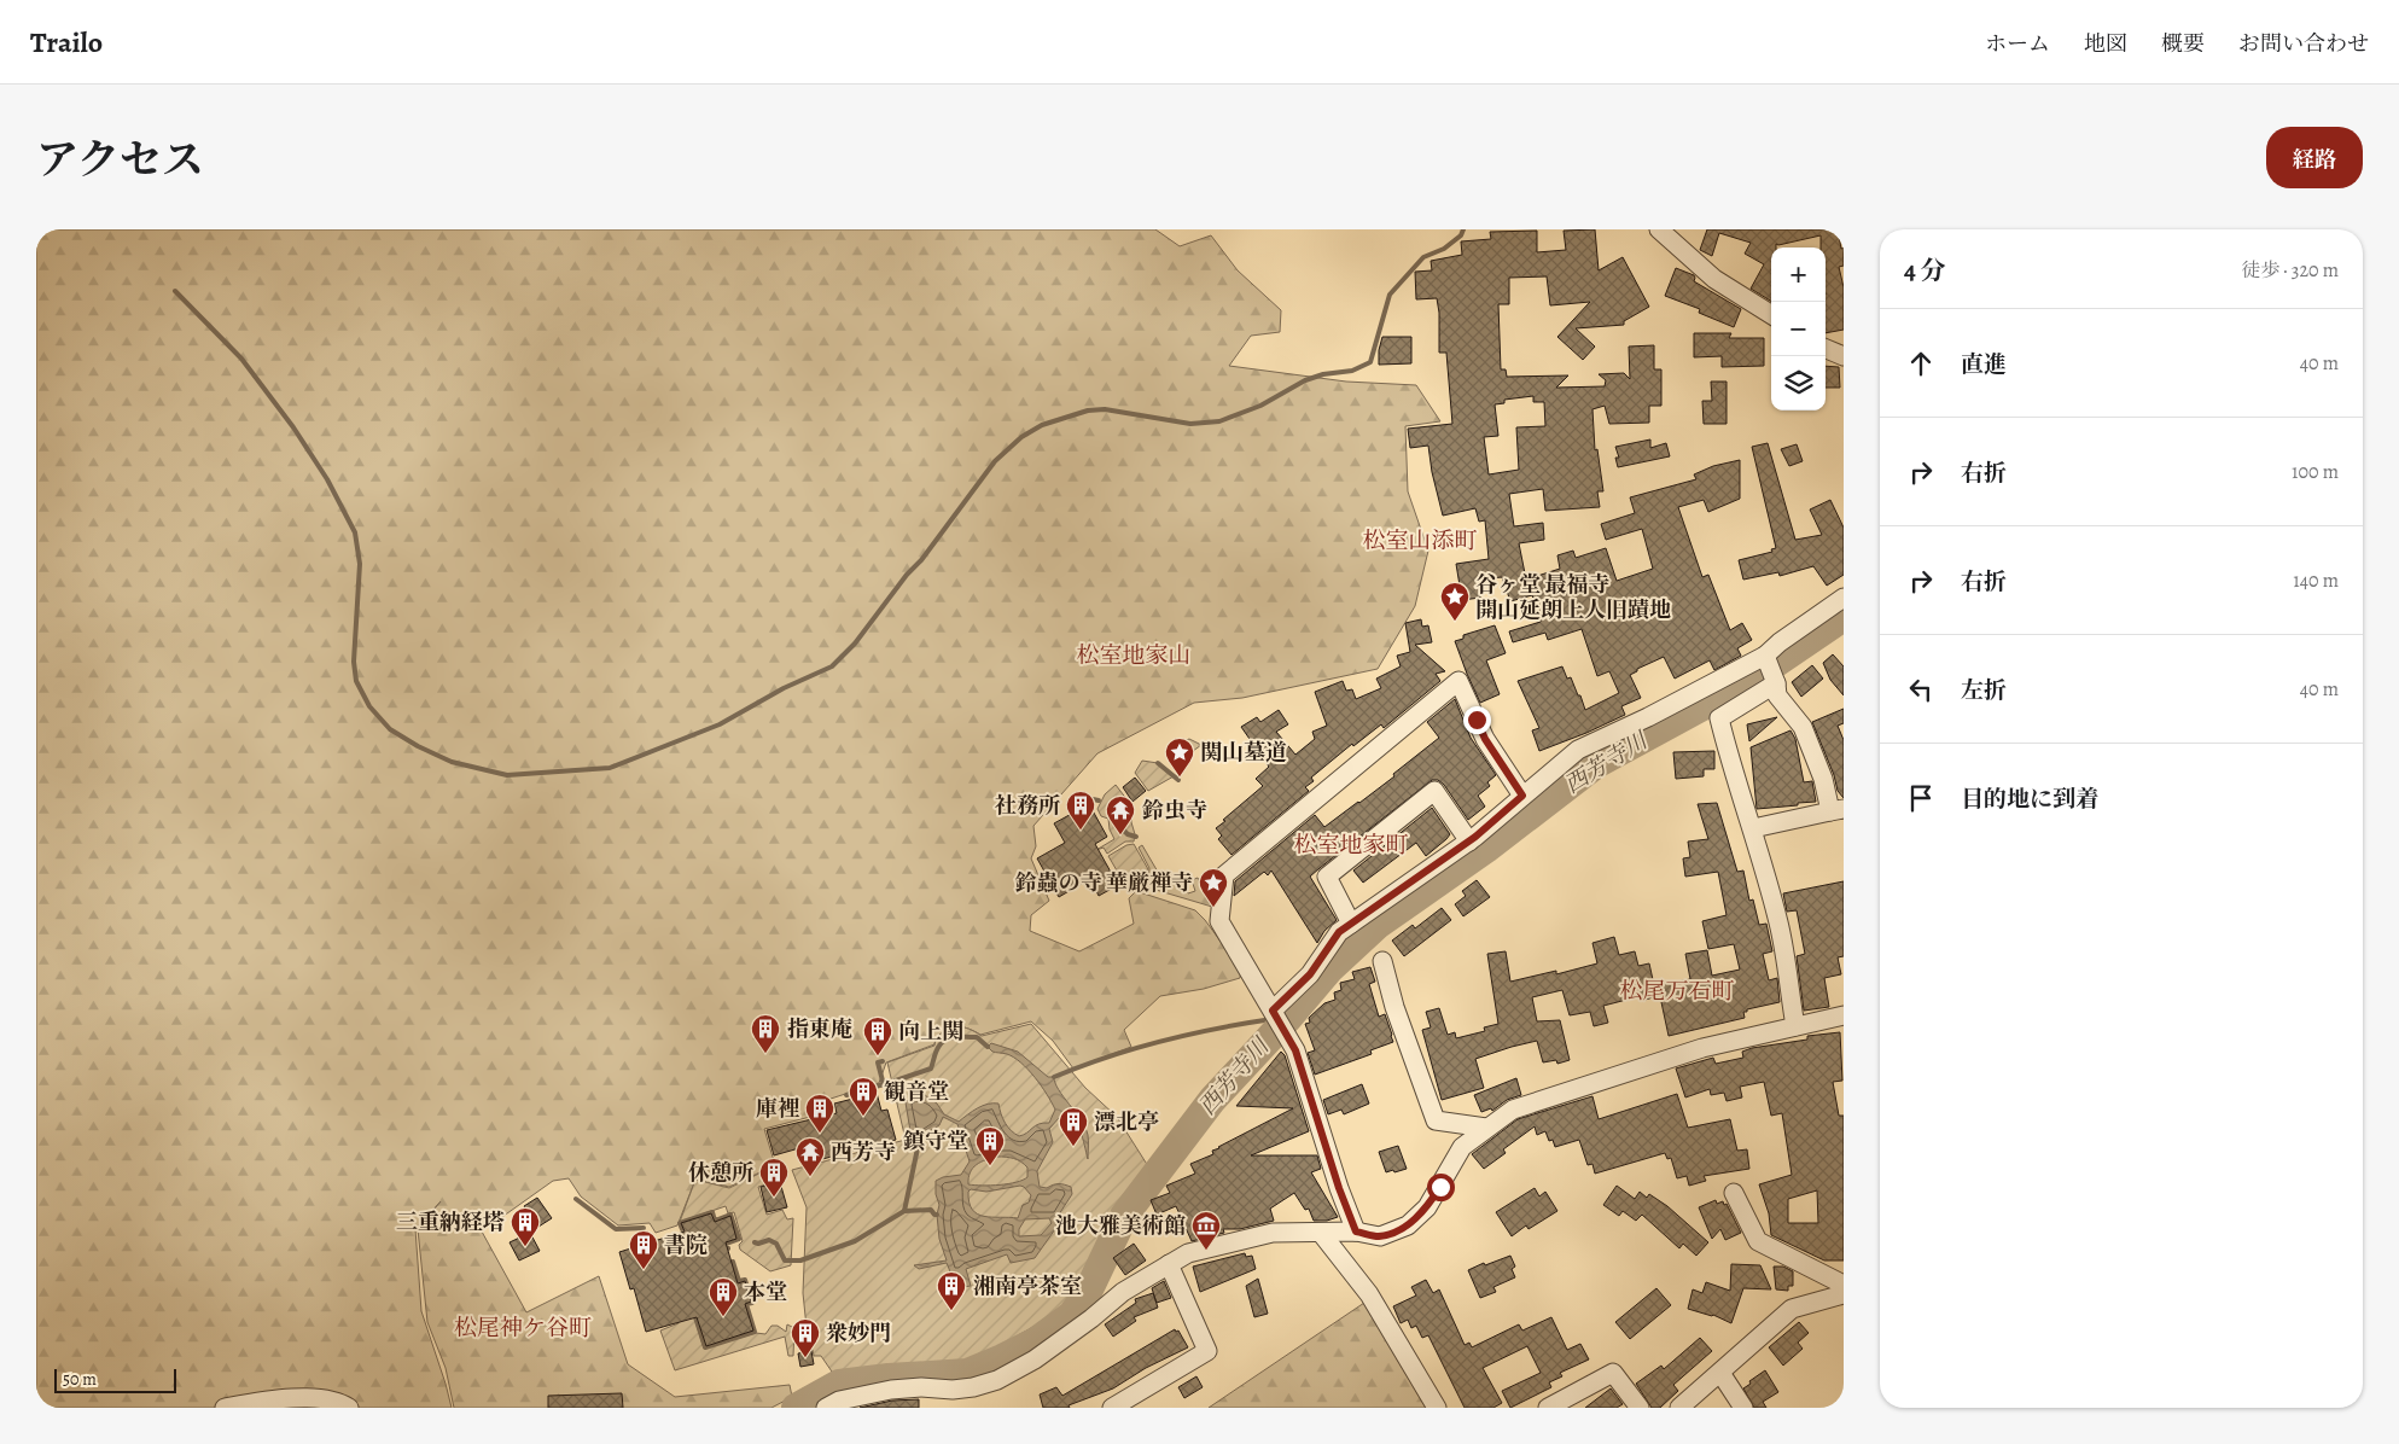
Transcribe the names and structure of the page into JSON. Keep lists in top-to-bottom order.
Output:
{
  "districts": [
    "松室山添町",
    "松室地家山",
    "松室地家町",
    "松尾万石町",
    "松尾神ケ谷町"
  ],
  "water": ["西芳寺川"],
  "places": {
    "place": ["谷ヶ堂 最福寺 開山延朗上人旧蹟地", "関山墓道", "鈴蟲の寺 華厳禅寺"],
    "building": [
      "社務所",
      "指東庵",
      "向上関",
      "観音堂",
      "庫裡",
      "漂北亭",
      "鎮守堂",
      "休憩所",
      "三重納経塔",
      "書院",
      "湘南亭茶室",
      "本堂",
      "衆妙門"
    ],
    "temple": ["鈴虫寺", "西芳寺"],
    "museum": ["池大雅美術館"]
  },
  "scale_bar": "50 m",
  "page": {
    "header": "Trailo",
    "nav": [
      "ホーム",
      "地図",
      "概要",
      "お問い合わせ"
    ],
    "title": "アクセス",
    "buttons": "経路",
    "heading": ["4 分", "徒歩 · 320 m"],
    "map_buttons": ["+", "−"],
    "list": [
      ["直進", "40 m"],
      ["右折", "100 m"],
      ["右折", "140 m"],
      ["左折", "40 m"],
      "目的地に到着"
    ],
    "scale": "50 m"
  }
}
